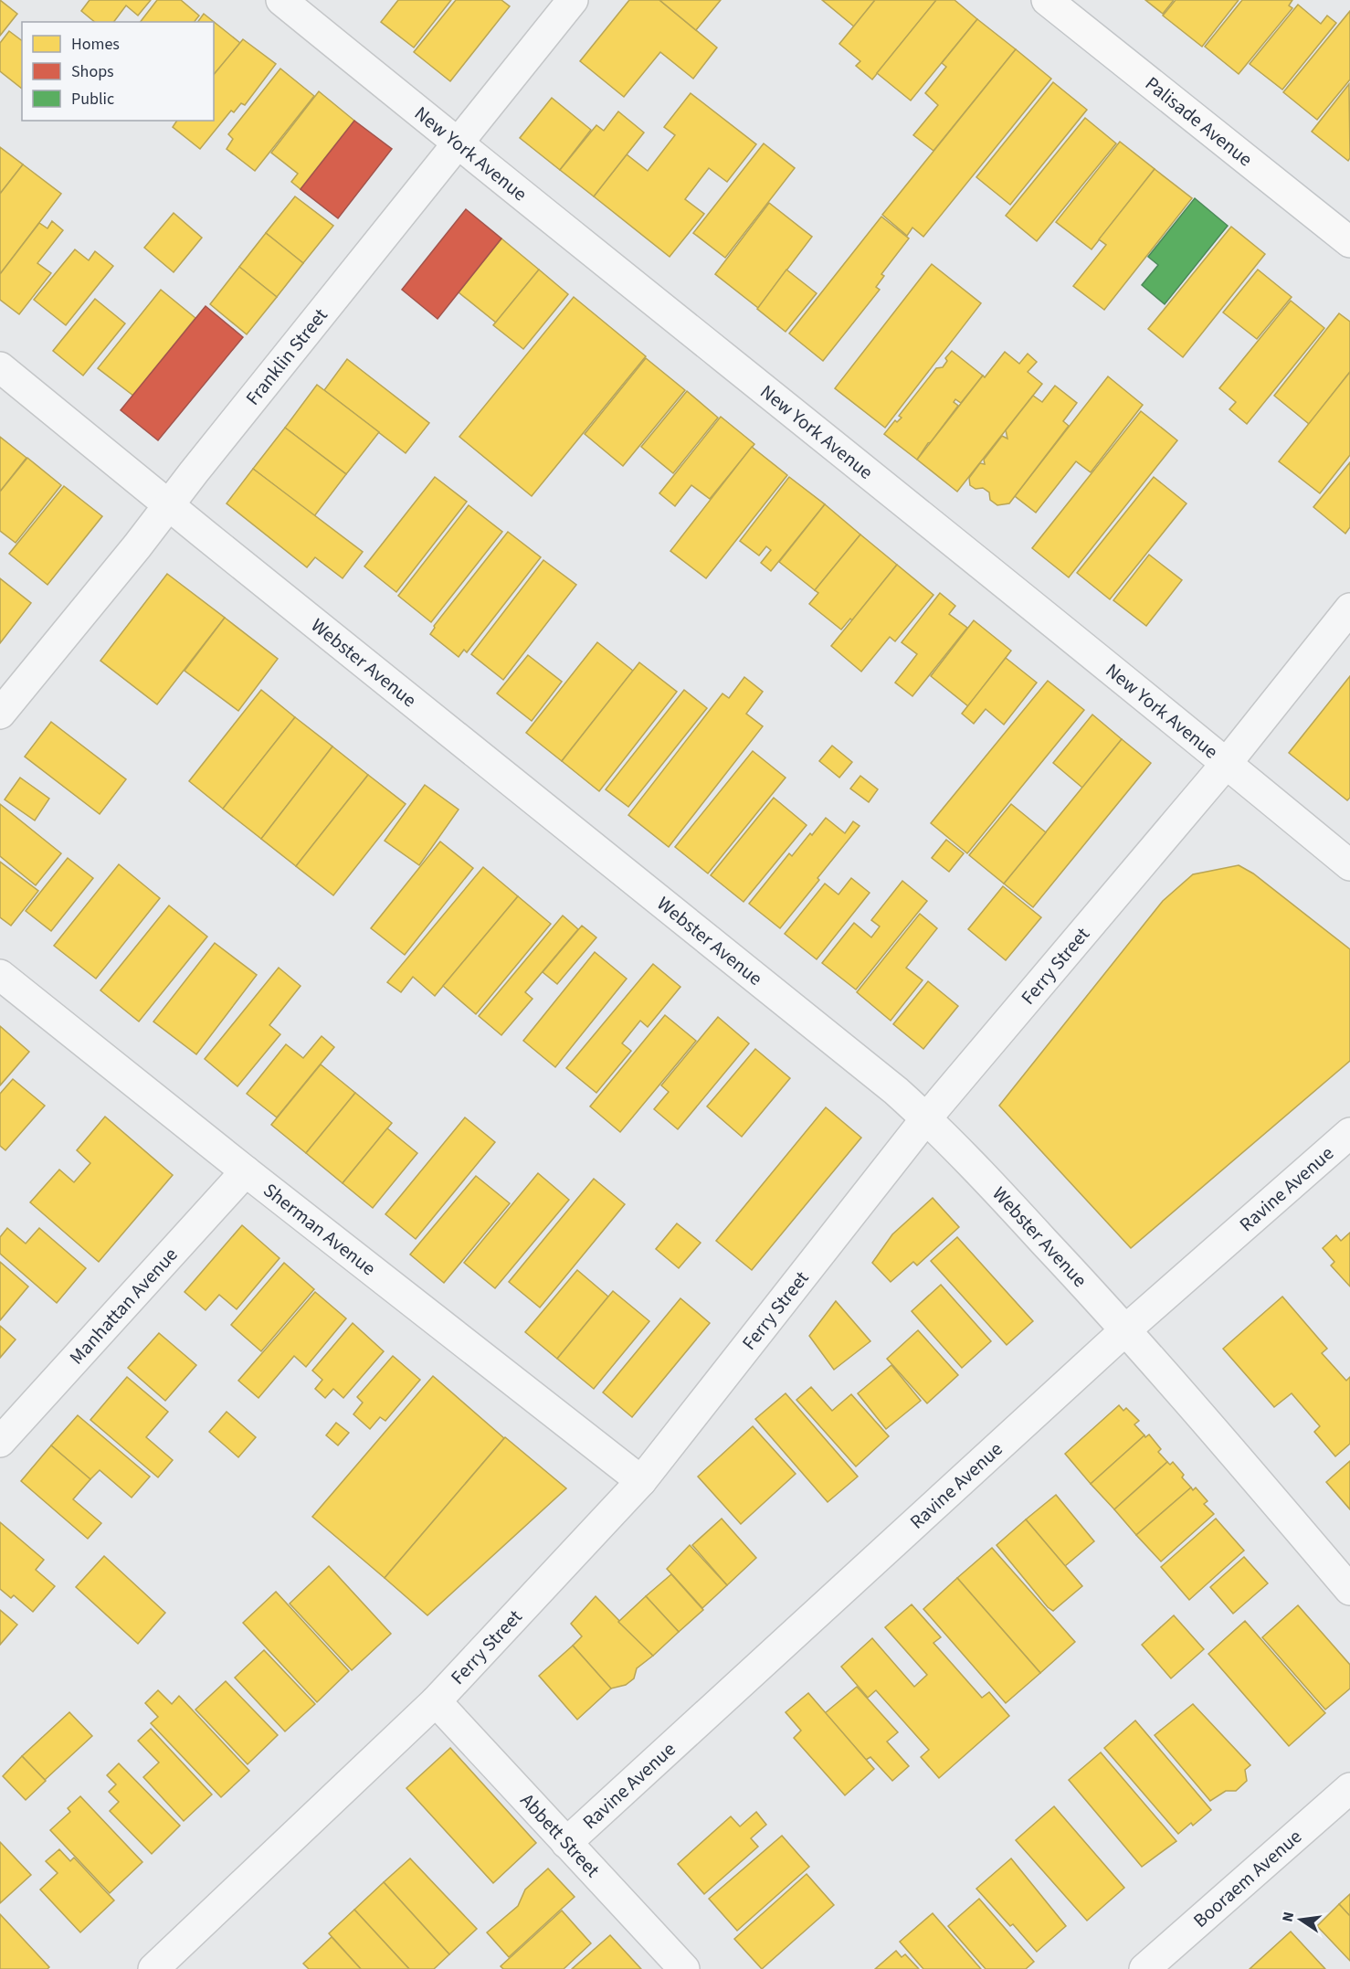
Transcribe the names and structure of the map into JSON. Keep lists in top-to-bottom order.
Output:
{
  "streets": {
    "main road": ["Palisade Avenue"],
    "street": [
      "New York Avenue",
      "Franklin Street",
      "Webster Avenue",
      "Ferry Street",
      "Ravine Avenue",
      "Sherman Avenue",
      "Manhattan Avenue",
      "Abbett Street",
      "Booraem Avenue"
    ]
  },
  "crossings": [
    ["New York Avenue", "Franklin Street"],
    ["New York Avenue", "Ferry Street"],
    ["Franklin Street", "Webster Avenue"],
    ["Webster Avenue", "Ferry Street"],
    ["Webster Avenue", "Ravine Avenue"],
    ["Ferry Street", "Sherman Avenue"],
    ["Ferry Street", "Abbett Street"],
    ["Ravine Avenue", "Abbett Street"],
    ["Sherman Avenue", "Manhattan Avenue"]
  ],
  "legend": ["Homes", "Shops", "Public"],
  "north": "left"
}
